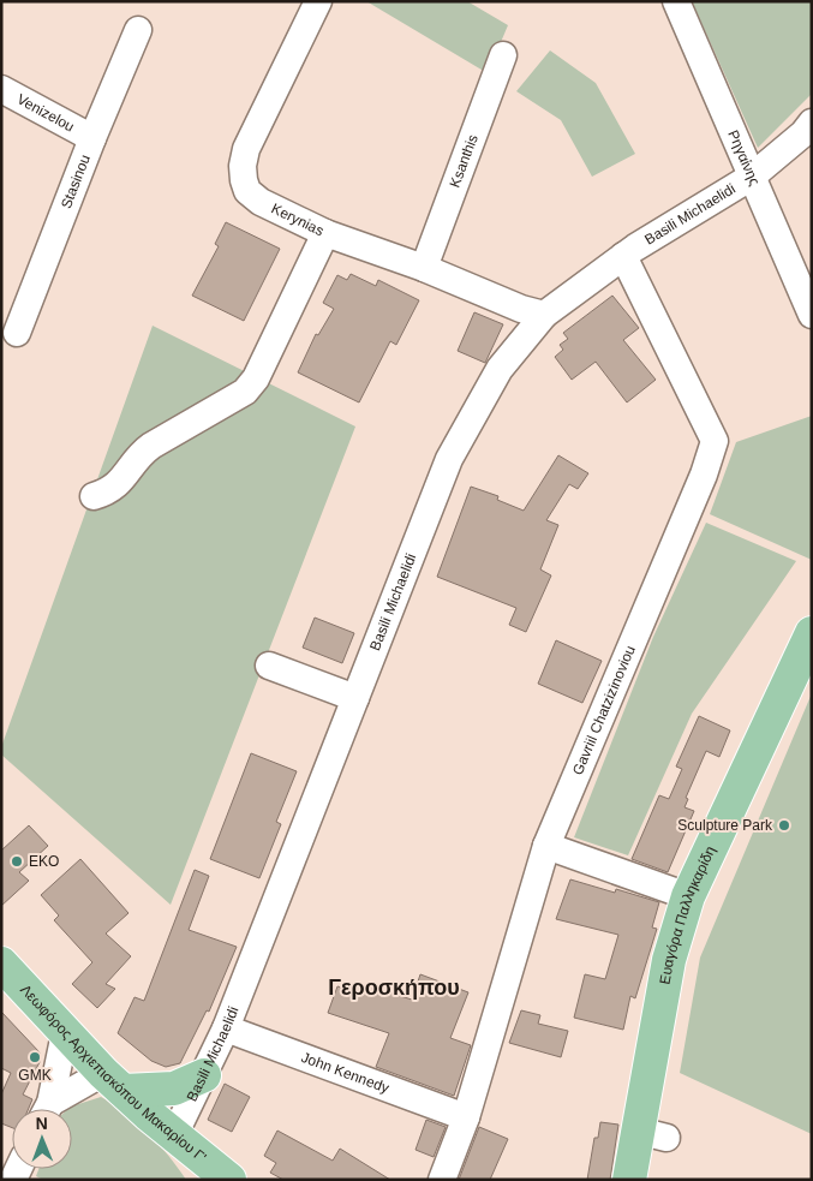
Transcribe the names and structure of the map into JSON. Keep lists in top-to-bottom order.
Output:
{
  "streets": {
    "main road": ["Ευαγόρα Παλληκαρίδη", "Λεωφόρος Αρχιεπισκόπου Μακαρίου Γ'"],
    "street": [
      "Venizelou",
      "Ρηγαίνης",
      "Ksanthis",
      "Stasinou",
      "Basili Michaelidi",
      "Kerynias",
      "Gavriil Chatzizinoviou",
      "John Kennedy"
    ]
  },
  "crossings": [
    ["Venizelou", "Stasinou"],
    ["Ρηγαίνης", "Basili Michaelidi"],
    ["Ksanthis", "Kerynias"],
    ["Basili Michaelidi", "Kerynias"],
    ["Basili Michaelidi", "Gavriil Chatzizinoviou"],
    ["Basili Michaelidi", "Λεωφόρος Αρχιεπισκόπου Μακαρίου Γ'"],
    ["Basili Michaelidi", "John Kennedy"],
    ["Gavriil Chatzizinoviou", "John Kennedy"]
  ],
  "districts": ["Γεροσκήπου"],
  "places": ["Sculpture Park", "EKO", "GMK"],
  "north": "top"
}
